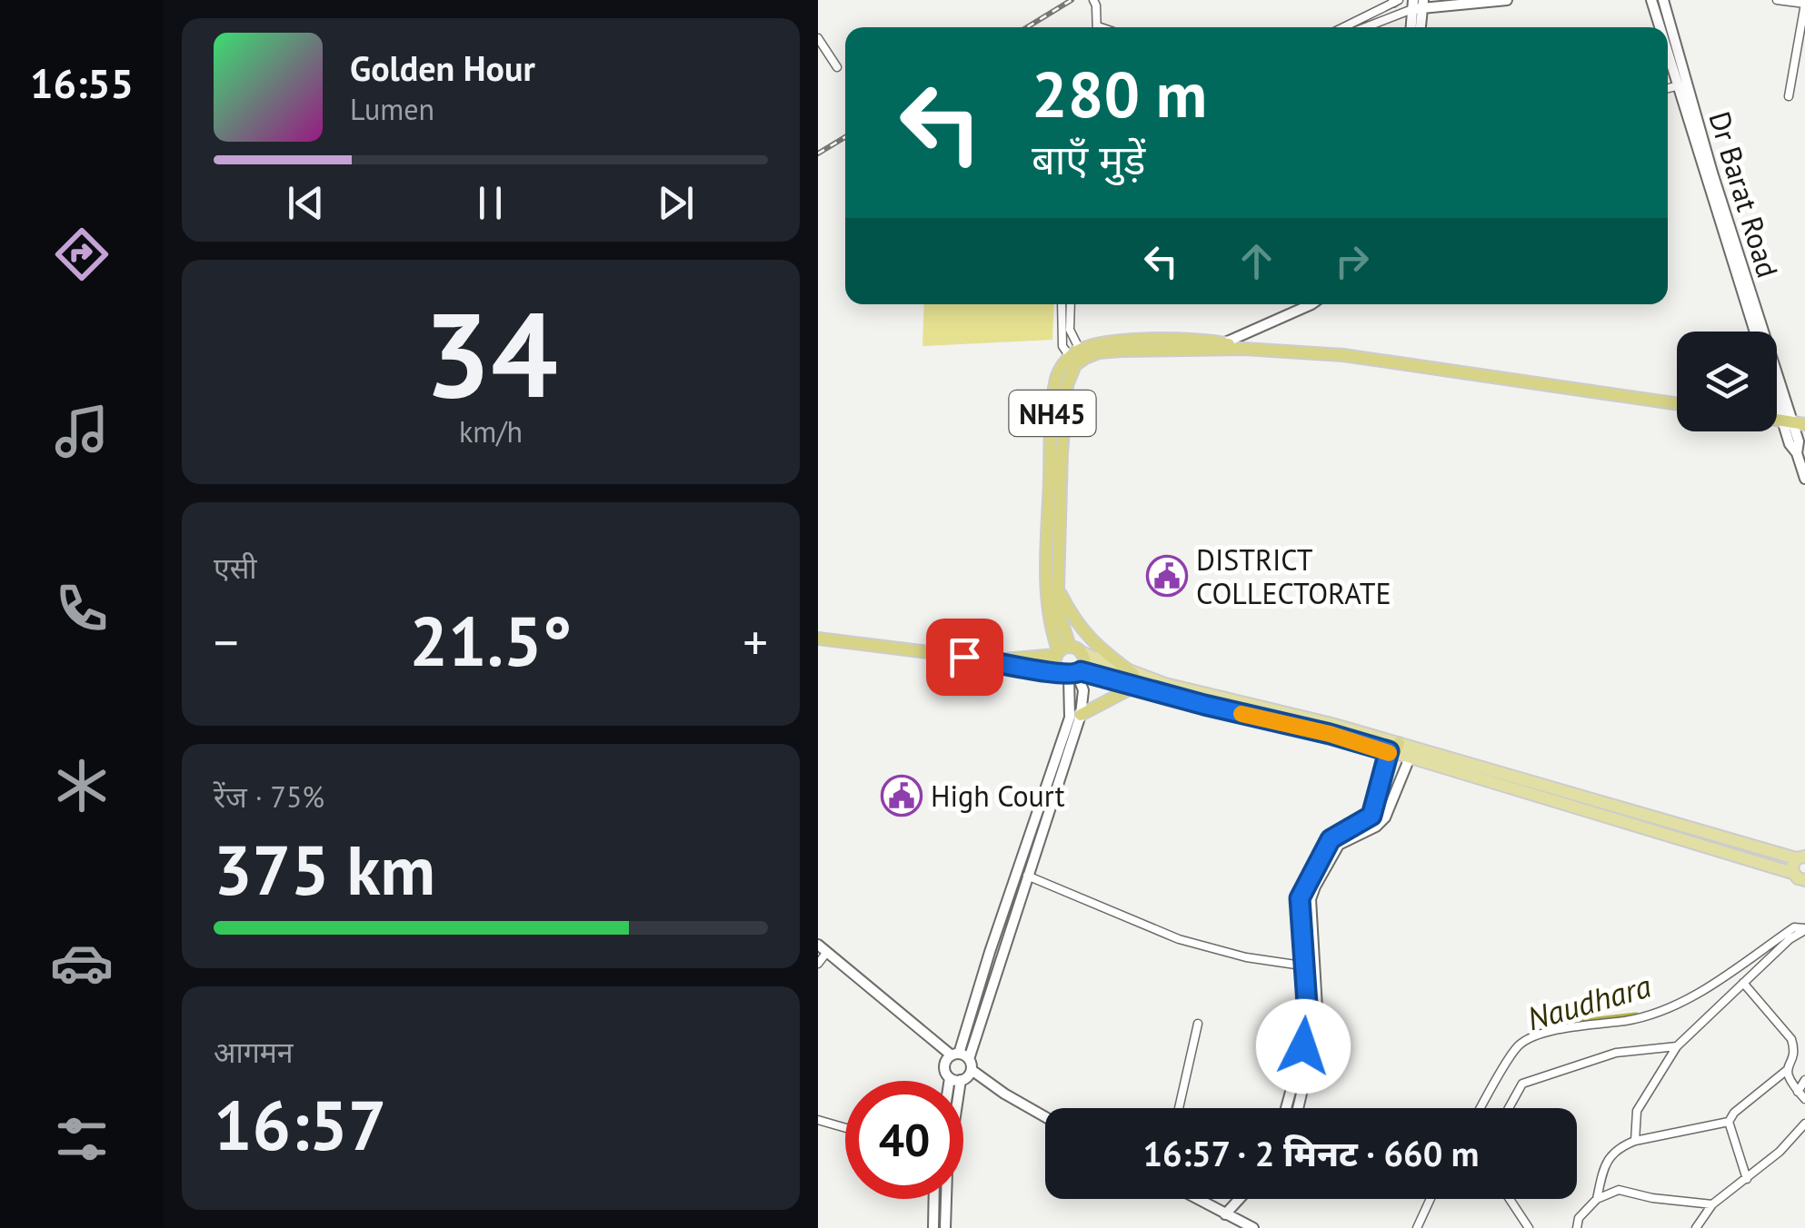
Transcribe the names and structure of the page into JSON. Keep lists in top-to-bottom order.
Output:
{
  "streets": {
    "highway": ["NH45"],
    "street": ["Dr Barat Road"]
  },
  "water": ["Naudhara"],
  "places": {
    "public building": ["DISTRICT COLLECTORATE", "High Court"]
  },
  "page": {
    "tabs": "16:55",
    "turn": ["280 m", "बाएँ मुड़ें"],
    "song": ["Golden Hour", "Lumen"],
    "tile": [
      ["34", "km/h"],
      "एसी",
      ["रेंज · 75%", "375 km"],
      ["आगमन", "16:57"]
    ],
    "heat": ["−", "21.5°", "+"],
    "limit": "40",
    "trip": "16:57 · 2 मिनट · 660 m"
  }
}
